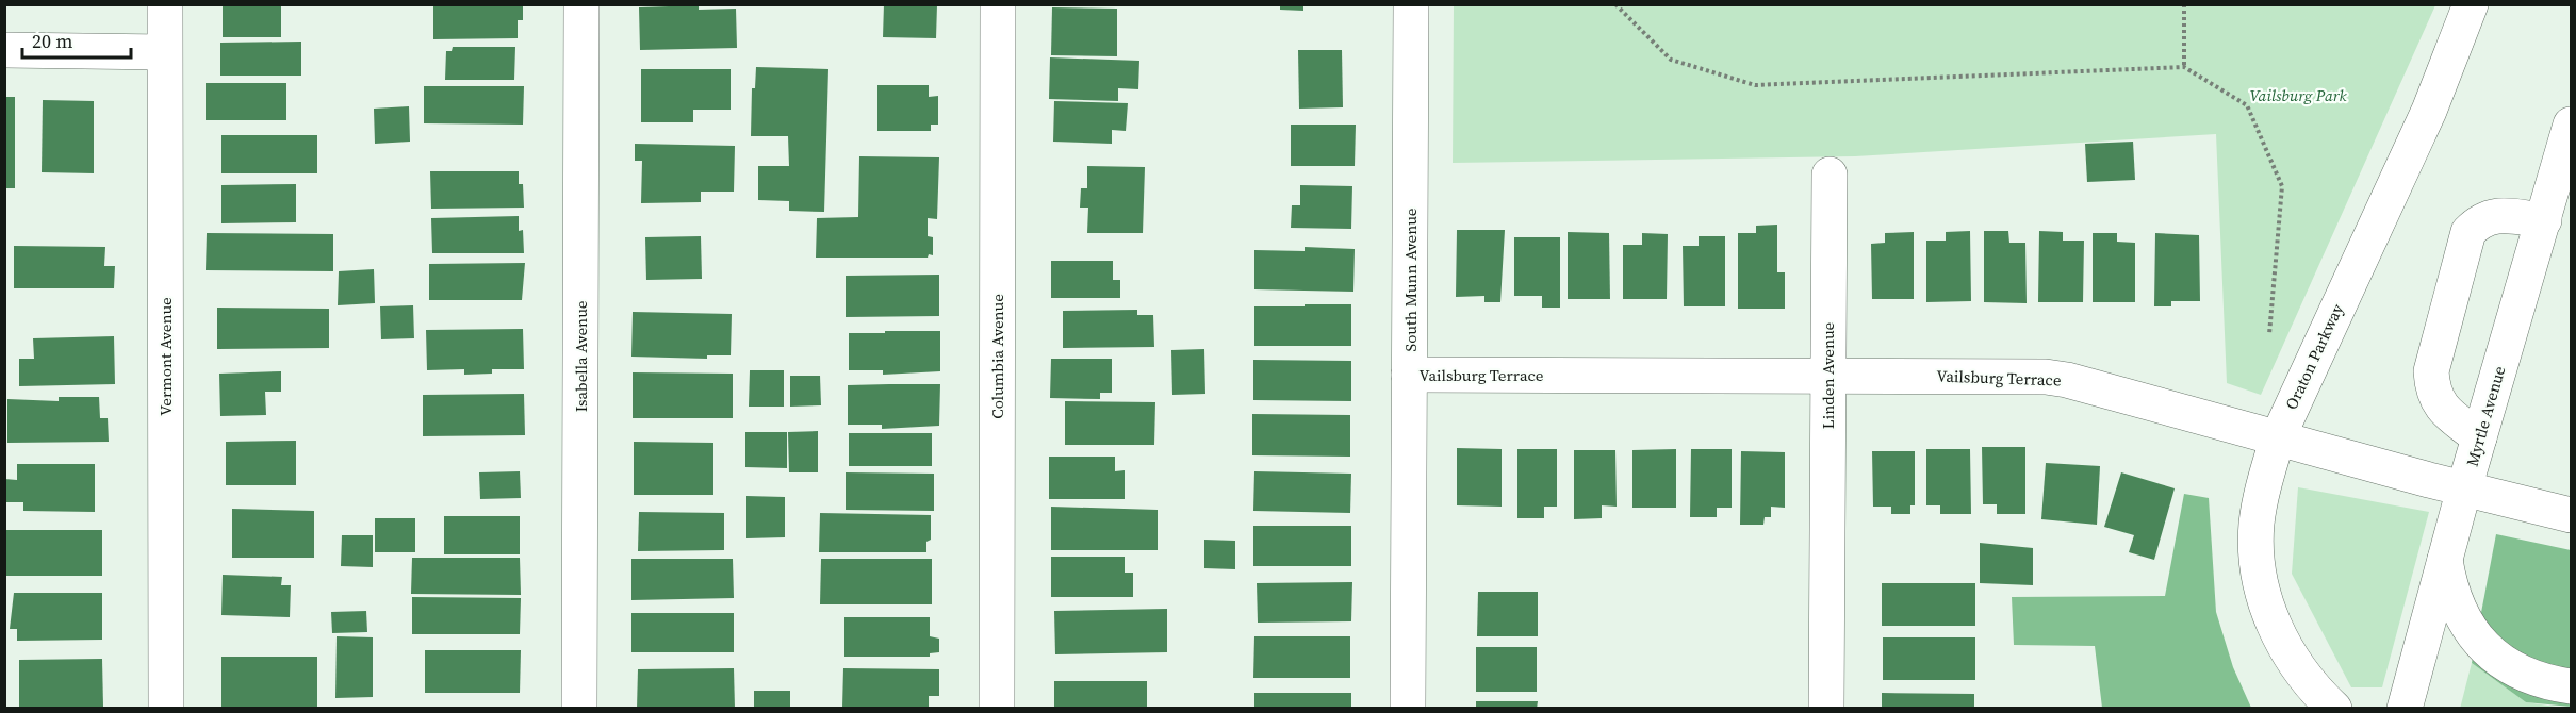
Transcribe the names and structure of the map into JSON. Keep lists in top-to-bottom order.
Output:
{
  "streets": {
    "main road": [
      "South Munn Avenue",
      "Vermont Avenue",
      "Isabella Avenue",
      "Columbia Avenue",
      "Oraton Parkway",
      "Vailsburg Terrace",
      "Linden Avenue",
      "Myrtle Avenue"
    ]
  },
  "crossings": [
    ["South Munn Avenue", "Vailsburg Terrace"],
    ["Oraton Parkway", "Vailsburg Terrace"],
    ["Vailsburg Terrace", "Linden Avenue"],
    ["Vailsburg Terrace", "Myrtle Avenue"]
  ],
  "parks": ["Vailsburg Park"],
  "scale_bar": "20 m"
}
